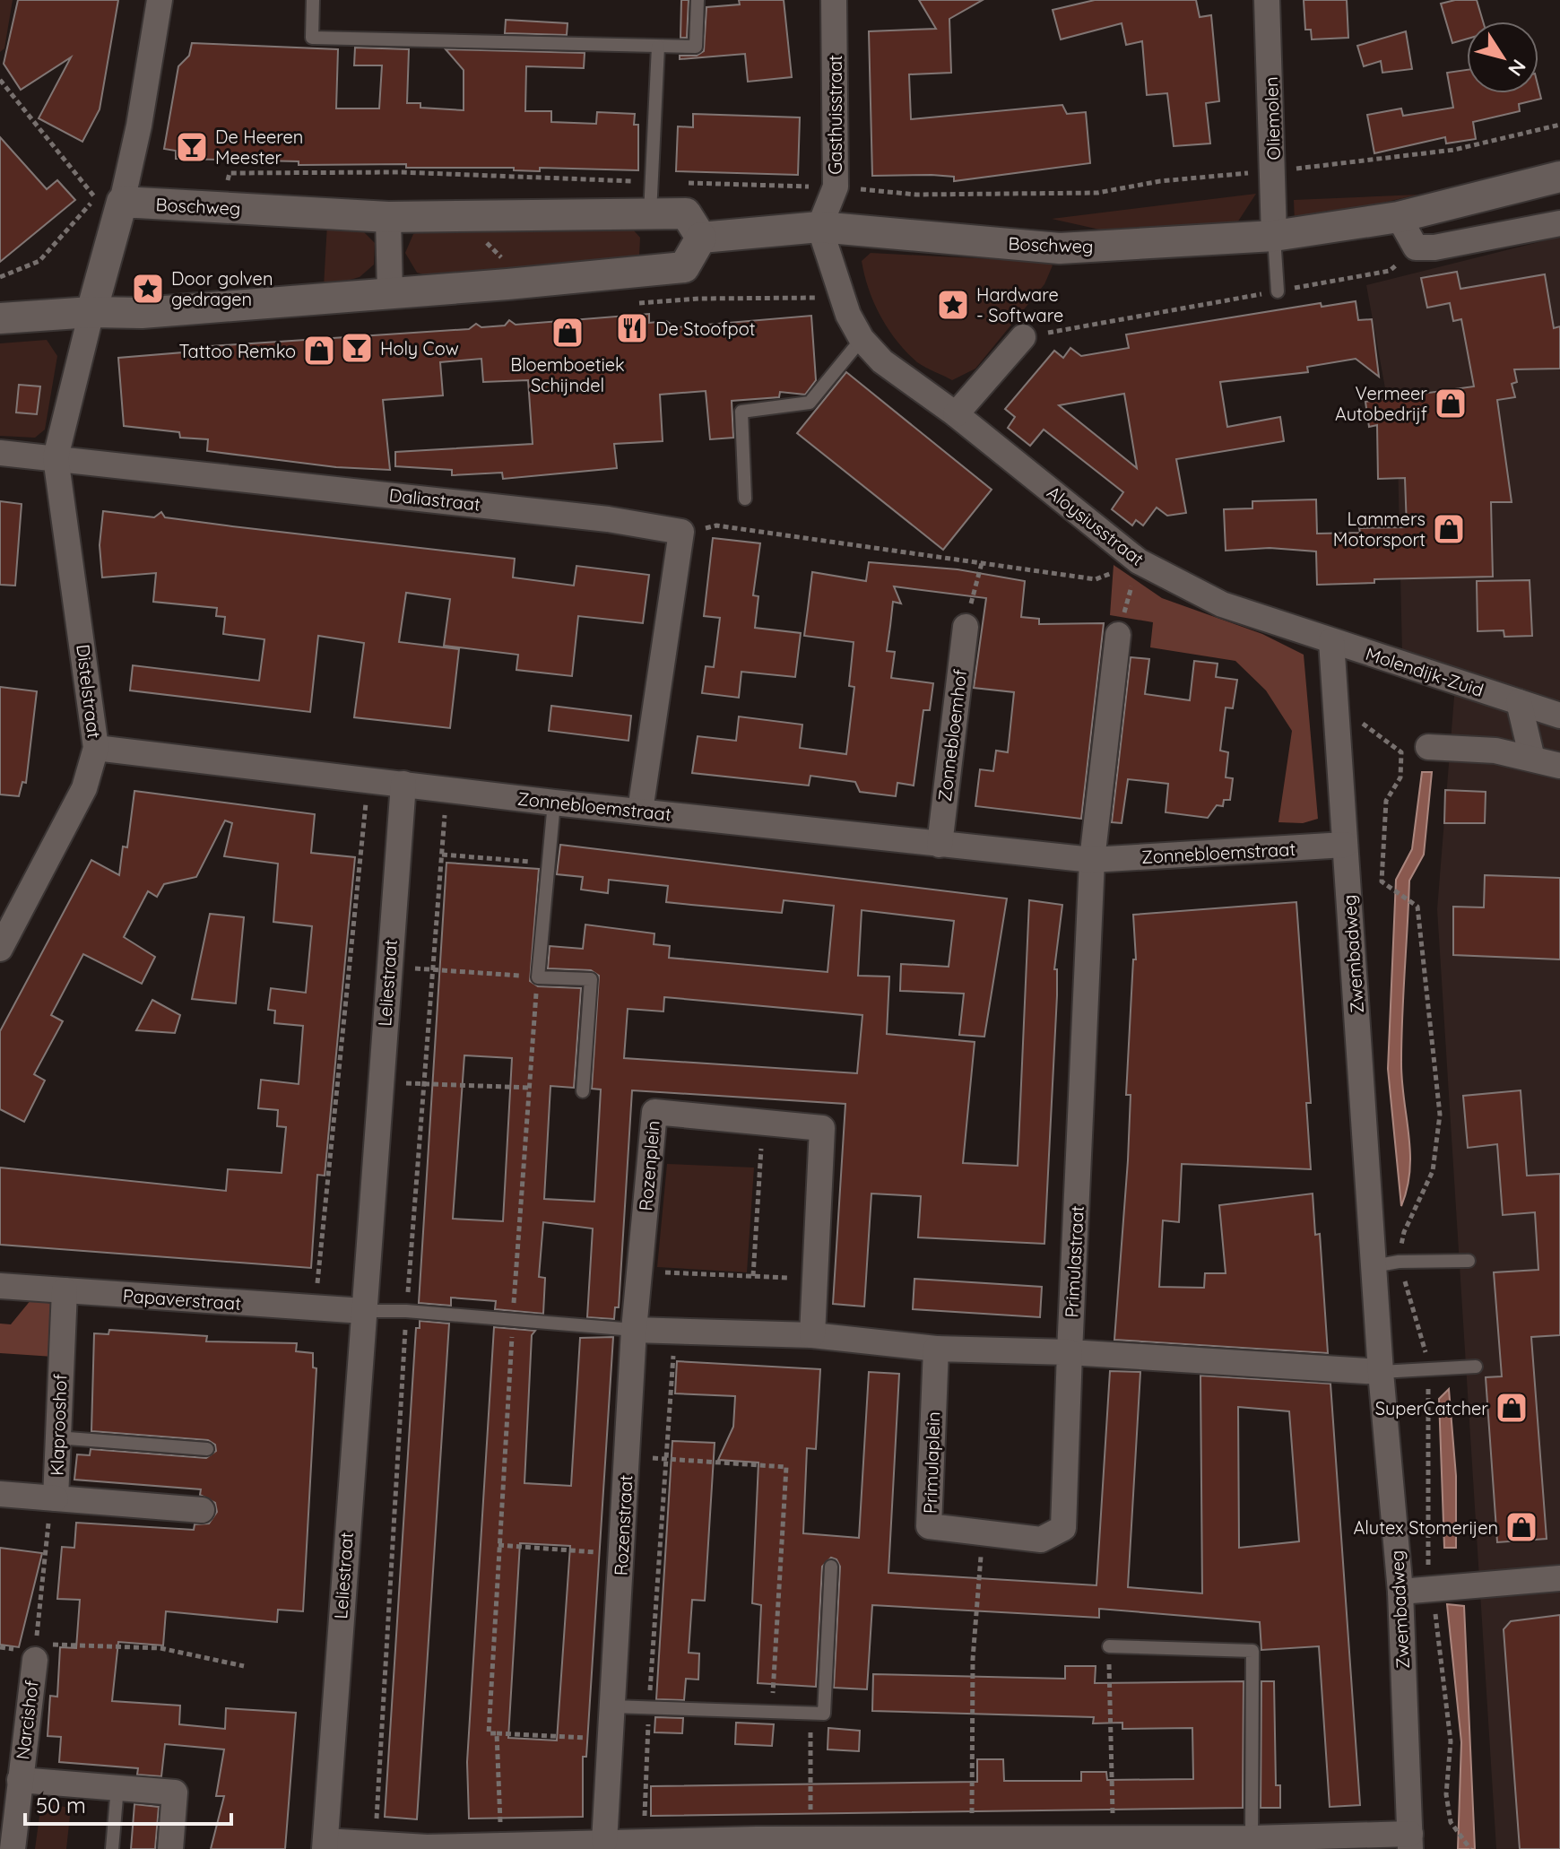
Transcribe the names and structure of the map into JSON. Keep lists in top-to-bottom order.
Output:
{
  "streets": {
    "street": [
      "Gasthuisstraat",
      "Oliemolen",
      "Boschweg",
      "Daliastraat",
      "Aloysiusstraat",
      "Molendijk-Zuid",
      "Distelstraat",
      "Zonnebloemhof",
      "Zonnebloemstraat",
      "Zwembadweg",
      "Leliestraat",
      "Rozenplein",
      "Primulastraat",
      "Papaverstraat",
      "Klaprooshof",
      "Primulaplein",
      "Rozenstraat",
      "Narcishof"
    ]
  },
  "crossings": [
    ["Gasthuisstraat", "Boschweg"],
    ["Gasthuisstraat", "Aloysiusstraat"],
    ["Oliemolen", "Boschweg"],
    ["Boschweg", "Aloysiusstraat"],
    ["Daliastraat", "Distelstraat"],
    ["Aloysiusstraat", "Molendijk-Zuid"],
    ["Aloysiusstraat", "Zwembadweg"],
    ["Molendijk-Zuid", "Zwembadweg"],
    ["Distelstraat", "Zonnebloemstraat"],
    ["Zonnebloemhof", "Zonnebloemstraat"],
    ["Zonnebloemstraat", "Zwembadweg"],
    ["Zonnebloemstraat", "Leliestraat"],
    ["Zonnebloemstraat", "Primulastraat"],
    ["Leliestraat", "Papaverstraat"],
    ["Rozenplein", "Rozenstraat"],
    ["Primulastraat", "Primulaplein"],
    ["Papaverstraat", "Klaprooshof"]
  ],
  "places": {
    "bar": ["De Heeren Meester", "Holy Cow"],
    "place": ["Door golven gedragen", "Hardware - Software"],
    "restaurant": ["De Stoofpot"],
    "shop": [
      "Bloemboetiek Schijndel",
      "Tattoo Remko",
      "Vermeer Autobedrijf",
      "Lammers Motorsport",
      "SuperCatcher",
      "Alutex Stomerijen"
    ]
  },
  "scale_bar": "50 m",
  "north": "bottom right"
}
